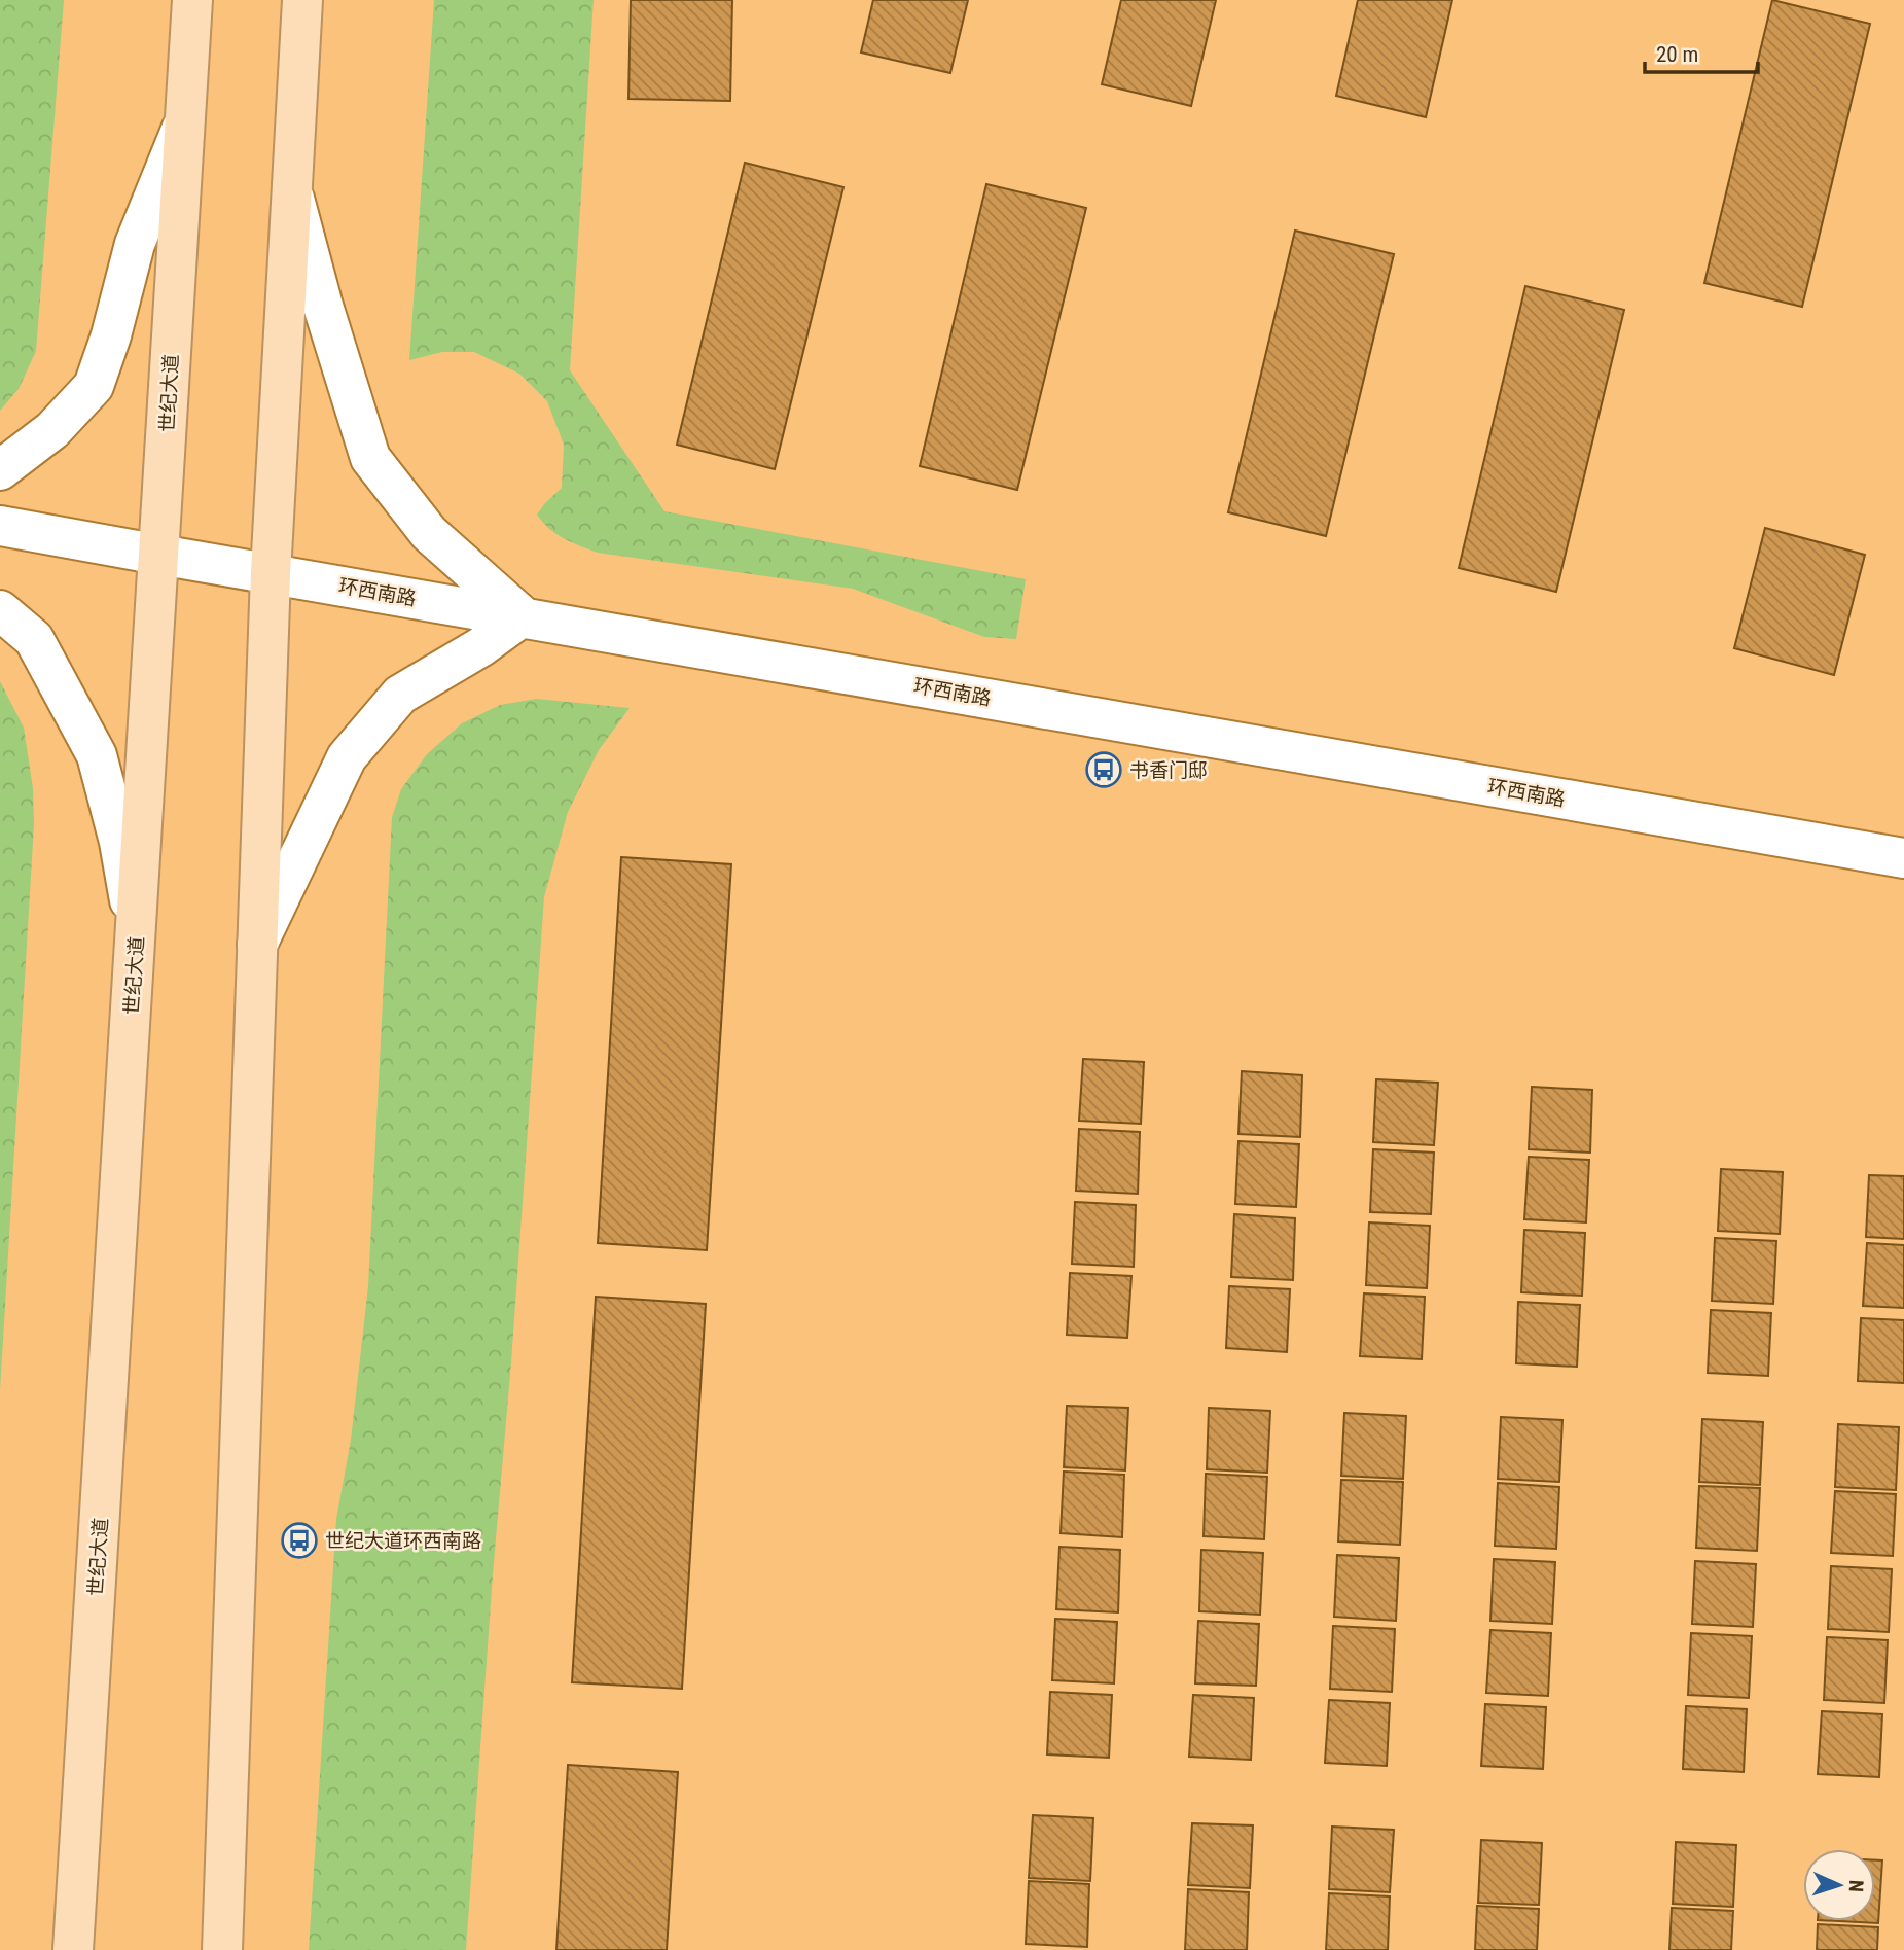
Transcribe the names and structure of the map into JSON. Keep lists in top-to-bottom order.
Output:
{
  "streets": {
    "main road": ["世纪大道"],
    "street": ["环西南路"]
  },
  "crossings": [
    ["世纪大道", "环西南路"]
  ],
  "places": {
    "bus stop": ["书香门邸", "世纪大道环西南路"]
  },
  "scale_bar": "20 m",
  "north": "right"
}
